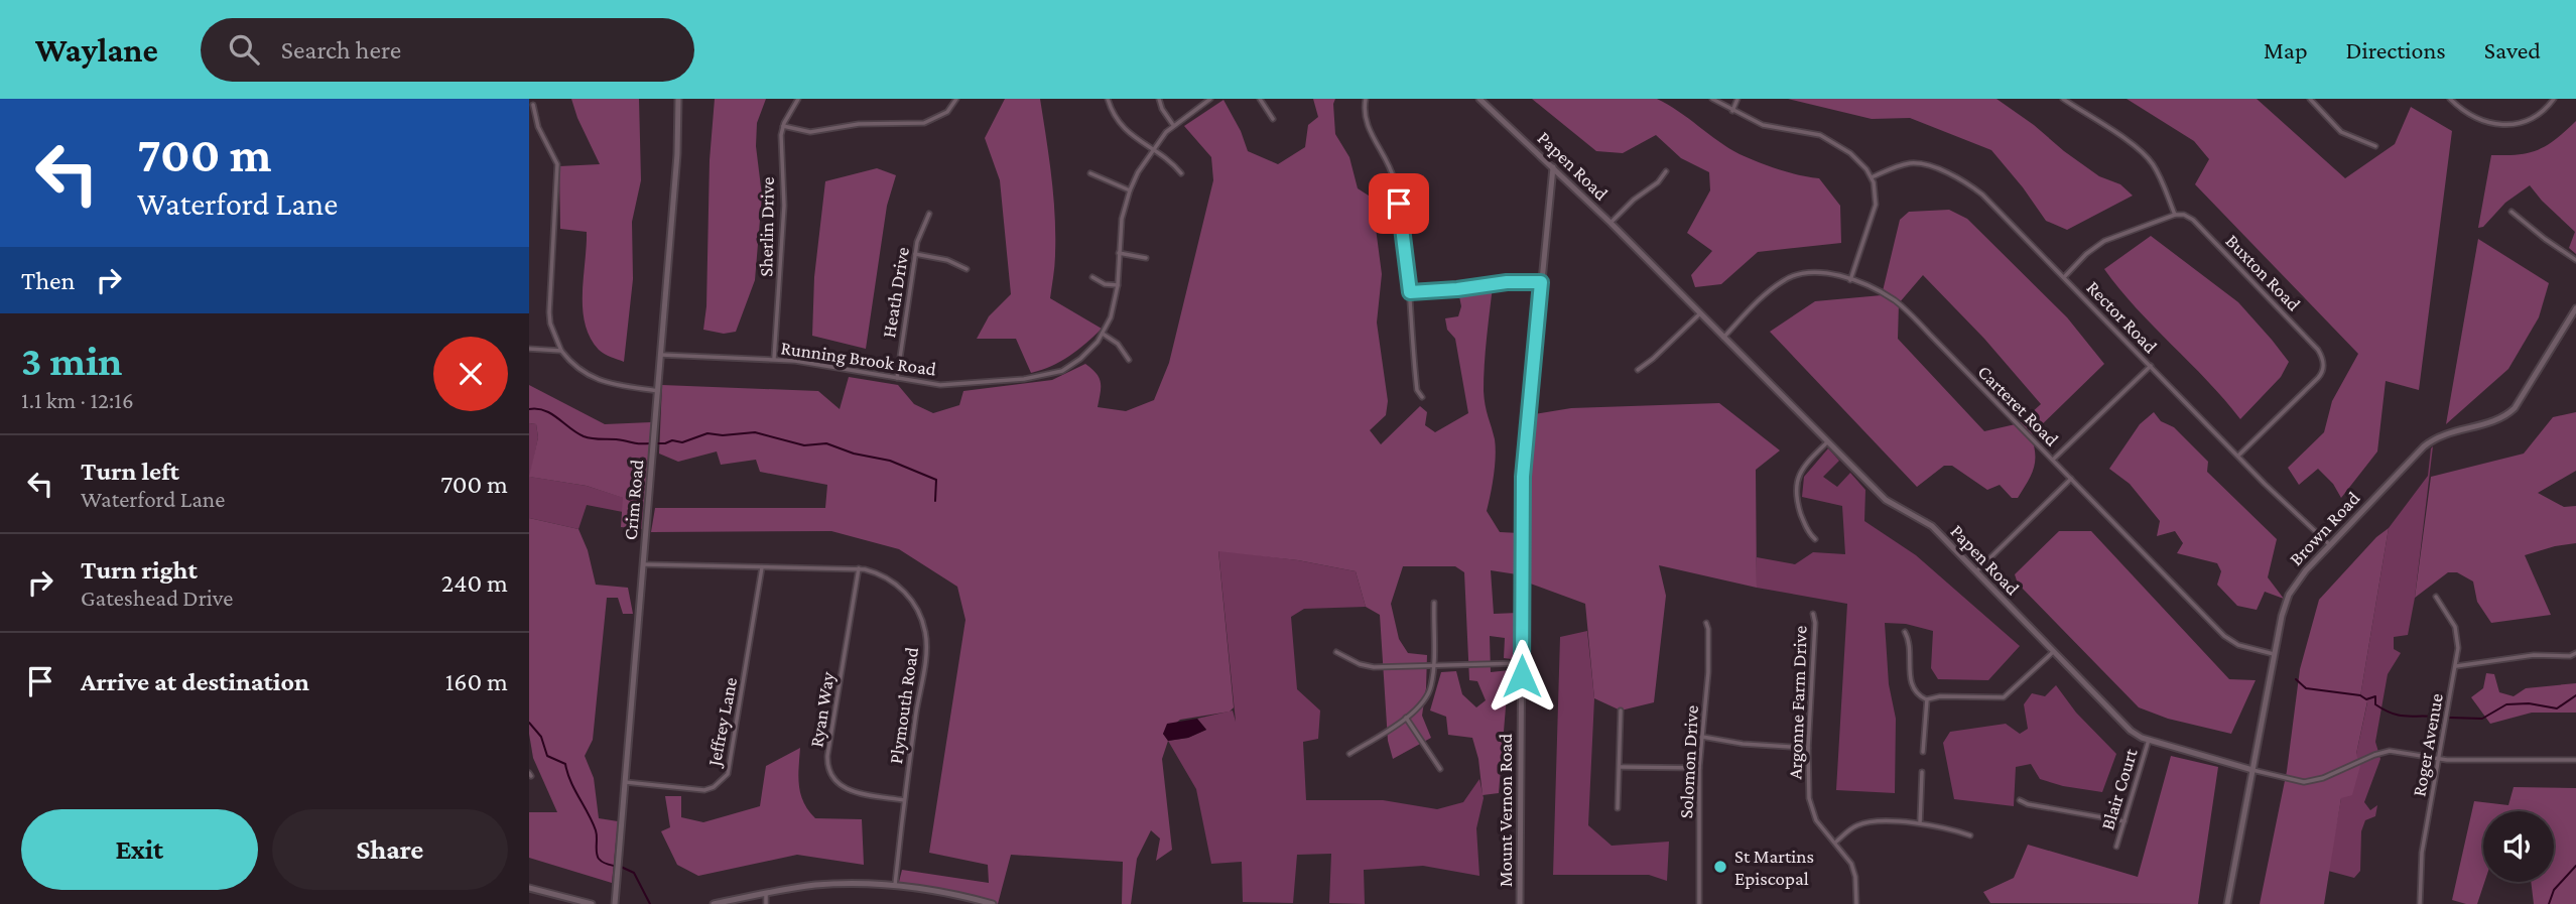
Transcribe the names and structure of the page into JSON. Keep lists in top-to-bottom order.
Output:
{
  "streets": {
    "street": [
      "Papen Road",
      "Sherlin Drive",
      "Buxton Road",
      "Heath Drive",
      "Rector Road",
      "Running Brook Road",
      "Carteret Road",
      "Crim Road",
      "Brown Road",
      "Argonne Farm Drive",
      "Plymouth Road",
      "Ryan Way",
      "Jeffrey Lane",
      "Roger Avenue",
      "Solomon Drive",
      "Blair Court",
      "Mount Vernon Road"
    ]
  },
  "crossings": [
    ["Papen Road", "Carteret Road"],
    ["Papen Road", "Brown Road"],
    ["Papen Road", "Roger Avenue"],
    ["Papen Road", "Blair Court"],
    ["Papen Road", "Mount Vernon Road"],
    ["Sherlin Drive", "Running Brook Road"],
    ["Buxton Road", "Rector Road"],
    ["Heath Drive", "Running Brook Road"],
    ["Rector Road", "Brown Road"],
    ["Running Brook Road", "Crim Road"],
    ["Carteret Road", "Brown Road"],
    ["Crim Road", "Plymouth Road"],
    ["Crim Road", "Jeffrey Lane"],
    ["Plymouth Road", "Ryan Way"],
    ["Plymouth Road", "Jeffrey Lane"]
  ],
  "places": ["St Martins Episcopal"],
  "page": {
    "header": "Waylane",
    "search": "Search here",
    "nav": ["Map", "Directions", "Saved"],
    "turn": ["700 m", "Waterford Lane"],
    "then": "Then",
    "heading": ["3 min", "1.1 km · 12:16"],
    "list": [
      {
        "name": "Turn left",
        "note": "Waterford Lane",
        "value": "700 m"
      },
      {
        "name": "Turn right",
        "note": "Gateshead Drive",
        "value": "240 m"
      },
      {
        "name": "Arrive at destination",
        "value": "160 m"
      }
    ],
    "buttons": ["Exit", "Share"]
  }
}
